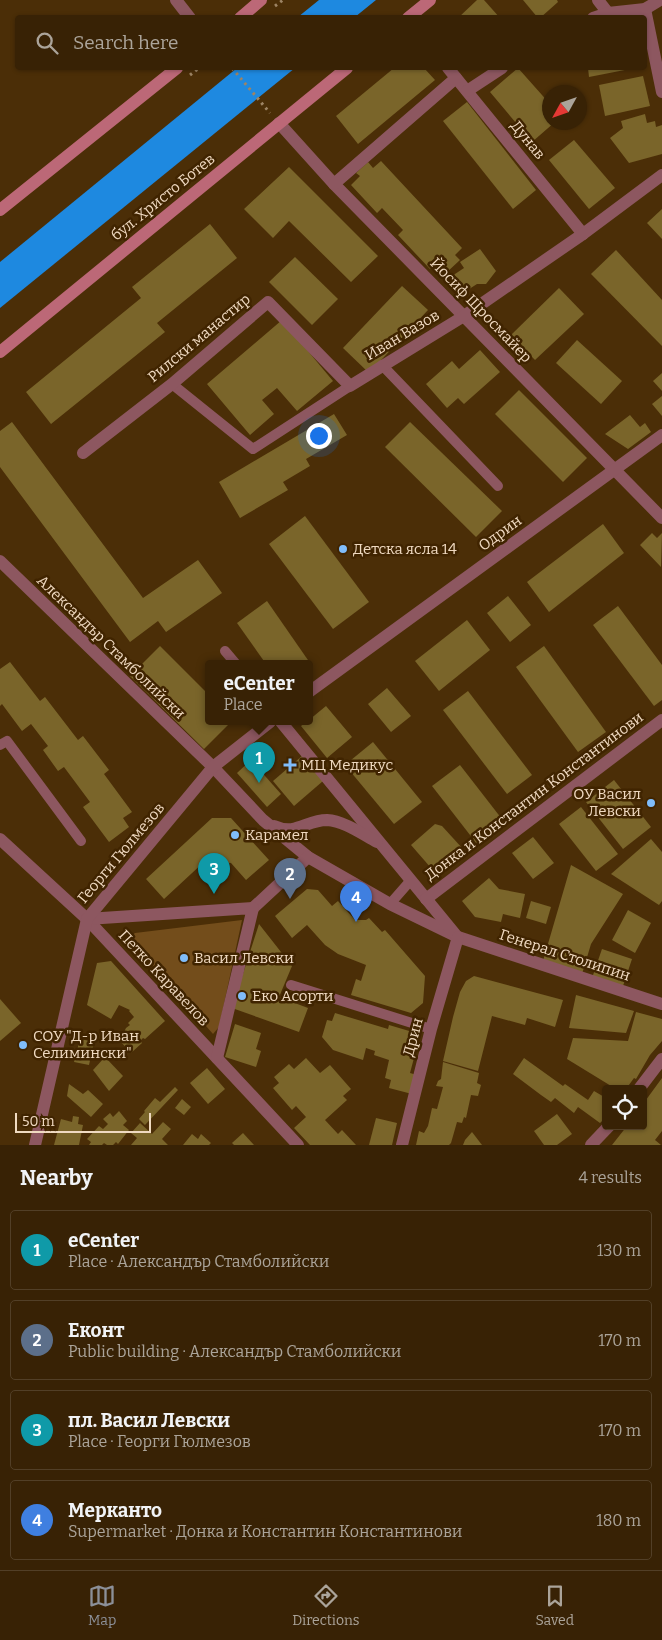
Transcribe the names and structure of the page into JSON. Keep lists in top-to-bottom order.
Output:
{
  "streets": {
    "main road": ["бул. Христо Ботев"],
    "street": [
      "Дунав",
      "Йосиф Щросмайер",
      "Иван Вазов",
      "Рилски манастир",
      "Одрин",
      "Александър Стамболийски",
      "Донка и Константин Константинови",
      "Георги Гюлмезов",
      "Генерал Столипин",
      "Петко Каравелов",
      "Дрин"
    ]
  },
  "crossings": [
    ["Дунав", "Иван Вазов"],
    ["бул. Христо Ботев", "Йосиф Щросмайер"],
    ["Йосиф Щросмайер", "Иван Вазов"],
    ["Йосиф Щросмайер", "Одрин"],
    ["Иван Вазов", "Рилски манастир"],
    ["Александър Стамболийски", "Георги Гюлмезов"],
    ["Александър Стамболийски", "Генерал Столипин"],
    ["Георги Гюлмезов", "Петко Каравелов"],
    ["Генерал Столипин", "Дрин"]
  ],
  "places": {
    "other": [
      "Детска ясла 14",
      "ОУ Васил Левски",
      "Карамел",
      "Васил Левски",
      "Еко Асорти",
      "СОУ \"Д-р Иван Селимински\""
    ],
    "health": ["МЦ Медикус"]
  },
  "scale_bar": "50 m",
  "north": "bottom left",
  "page": {
    "search": "Search here",
    "popup": ["eCenter", "Place"],
    "pins": [
      "1",
      "3",
      "2",
      "4"
    ],
    "scale": "50 m",
    "heading": ["Nearby", "4 results"],
    "list": [
      {
        "mark": "1",
        "name": "eCenter",
        "note": "Place · Александър Стамболийски",
        "value": "130 m"
      },
      {
        "mark": "2",
        "name": "Еконт",
        "note": "Public building · Александър Стамболийски",
        "value": "170 m"
      },
      {
        "mark": "3",
        "name": "пл. Васил Левски",
        "note": "Place · Георги Гюлмезов",
        "value": "170 m"
      },
      {
        "mark": "4",
        "name": "Мерканто",
        "note": "Supermarket · Донка и Константин Константинови",
        "value": "180 m"
      }
    ],
    "nav": ["Map", "Directions", "Saved"]
  }
}
